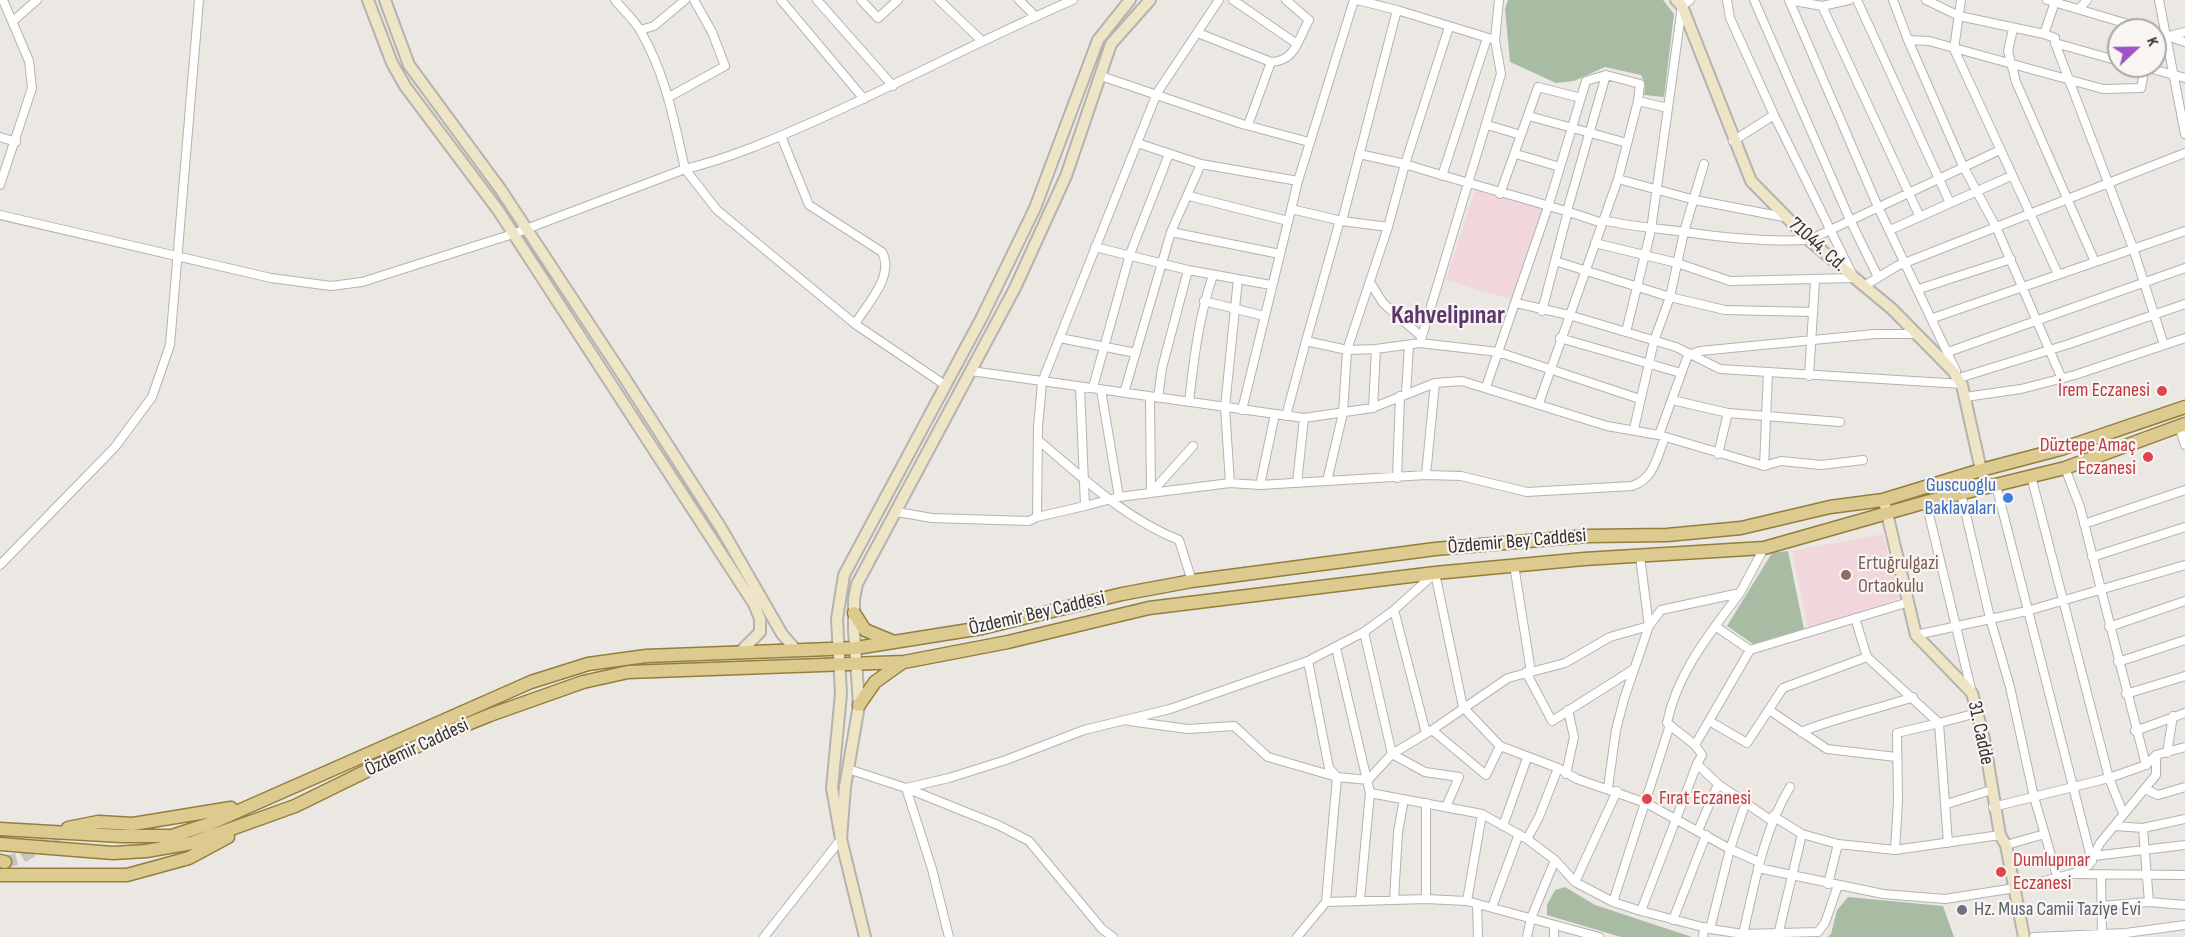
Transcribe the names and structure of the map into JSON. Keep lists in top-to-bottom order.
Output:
{
  "streets": {
    "main road": [
      "71044. Cd.",
      "Özdemir Bey Caddesi",
      "31. Cadde",
      "Özdemir Caddesi"
    ]
  },
  "crossings": [
    ["71044. Cd.", "Özdemir Bey Caddesi"],
    ["Özdemir Bey Caddesi", "Özdemir Caddesi"]
  ],
  "districts": ["Kahvelipınar"],
  "places": [
    "İrem Eczanesi",
    "Düztepe Amaç Eczanesi",
    "Guscuoglu Baklavaları",
    "Ertuğrulgazi Ortaokulu",
    "Fırat Eczanesi",
    "Dumlupınar Eczanesi",
    "Hz. Musa Camii Taziye Evi"
  ],
  "north": "right"
}
